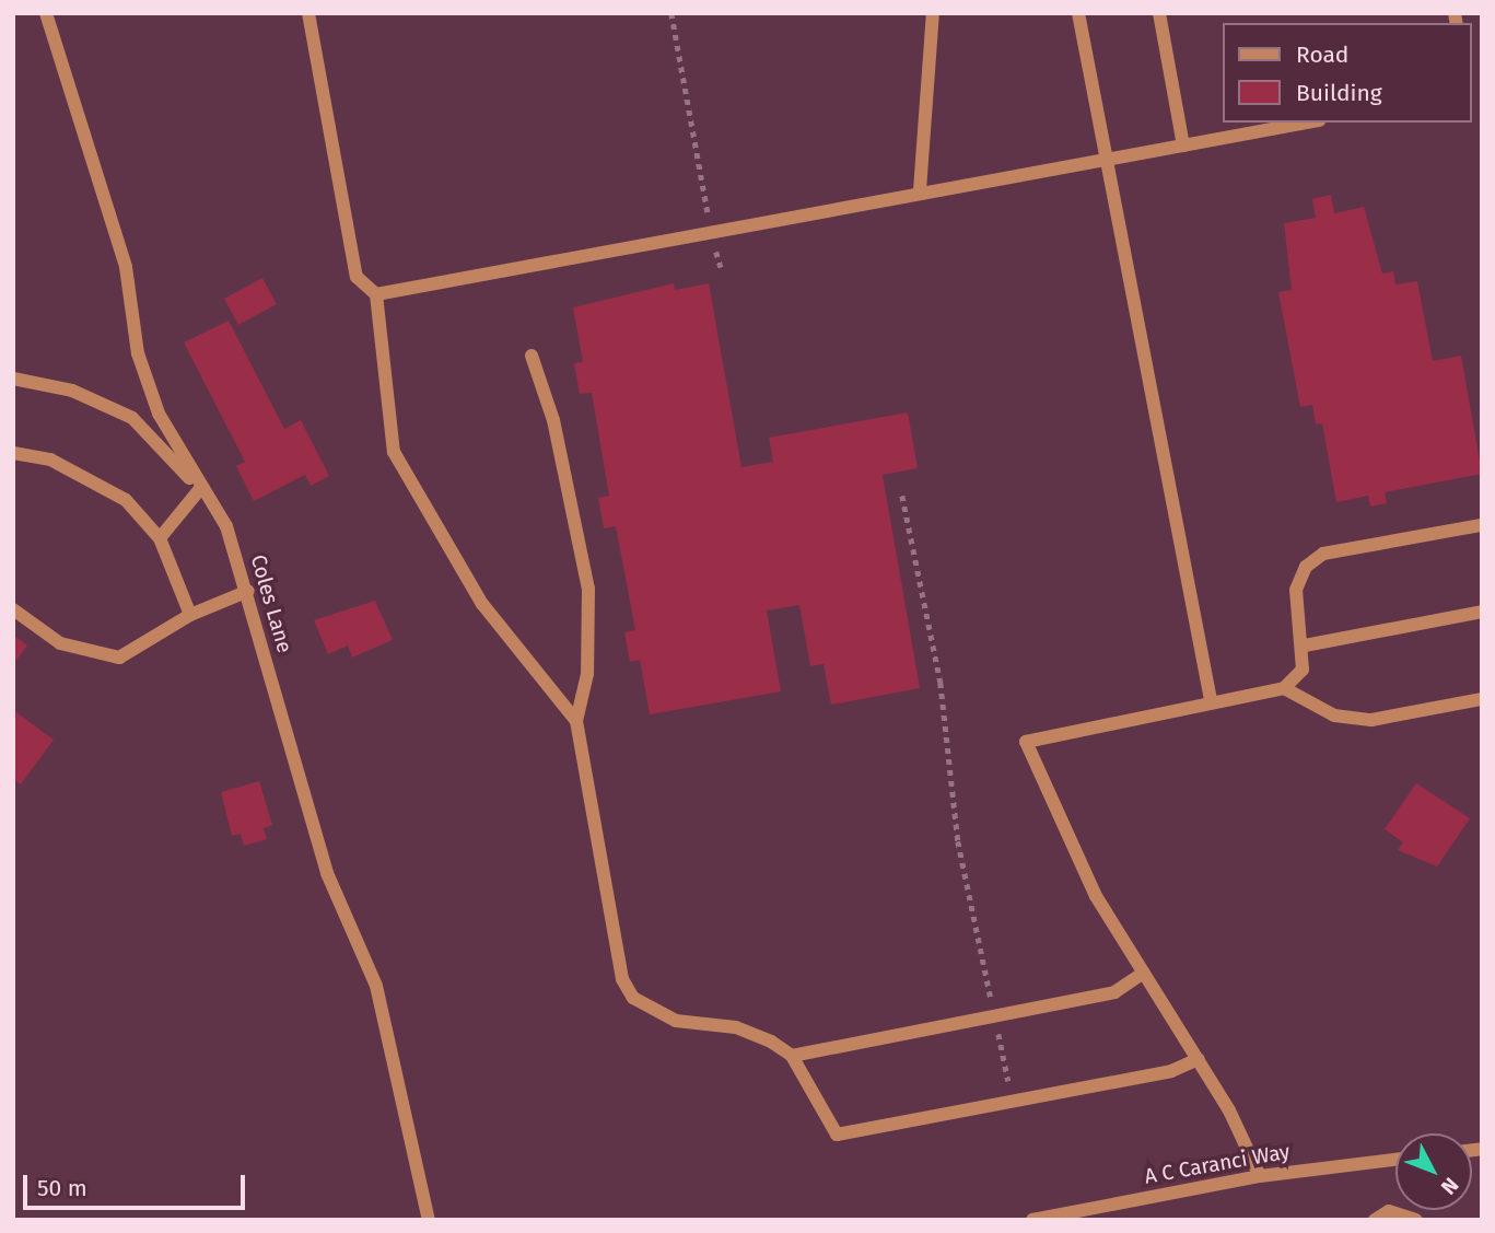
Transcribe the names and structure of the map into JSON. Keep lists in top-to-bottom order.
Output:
{
  "streets": {
    "street": ["Coles Lane", "A C Caranci Way"]
  },
  "legend": ["Road", "Building"],
  "scale_bar": "50 m",
  "north": "bottom right"
}
